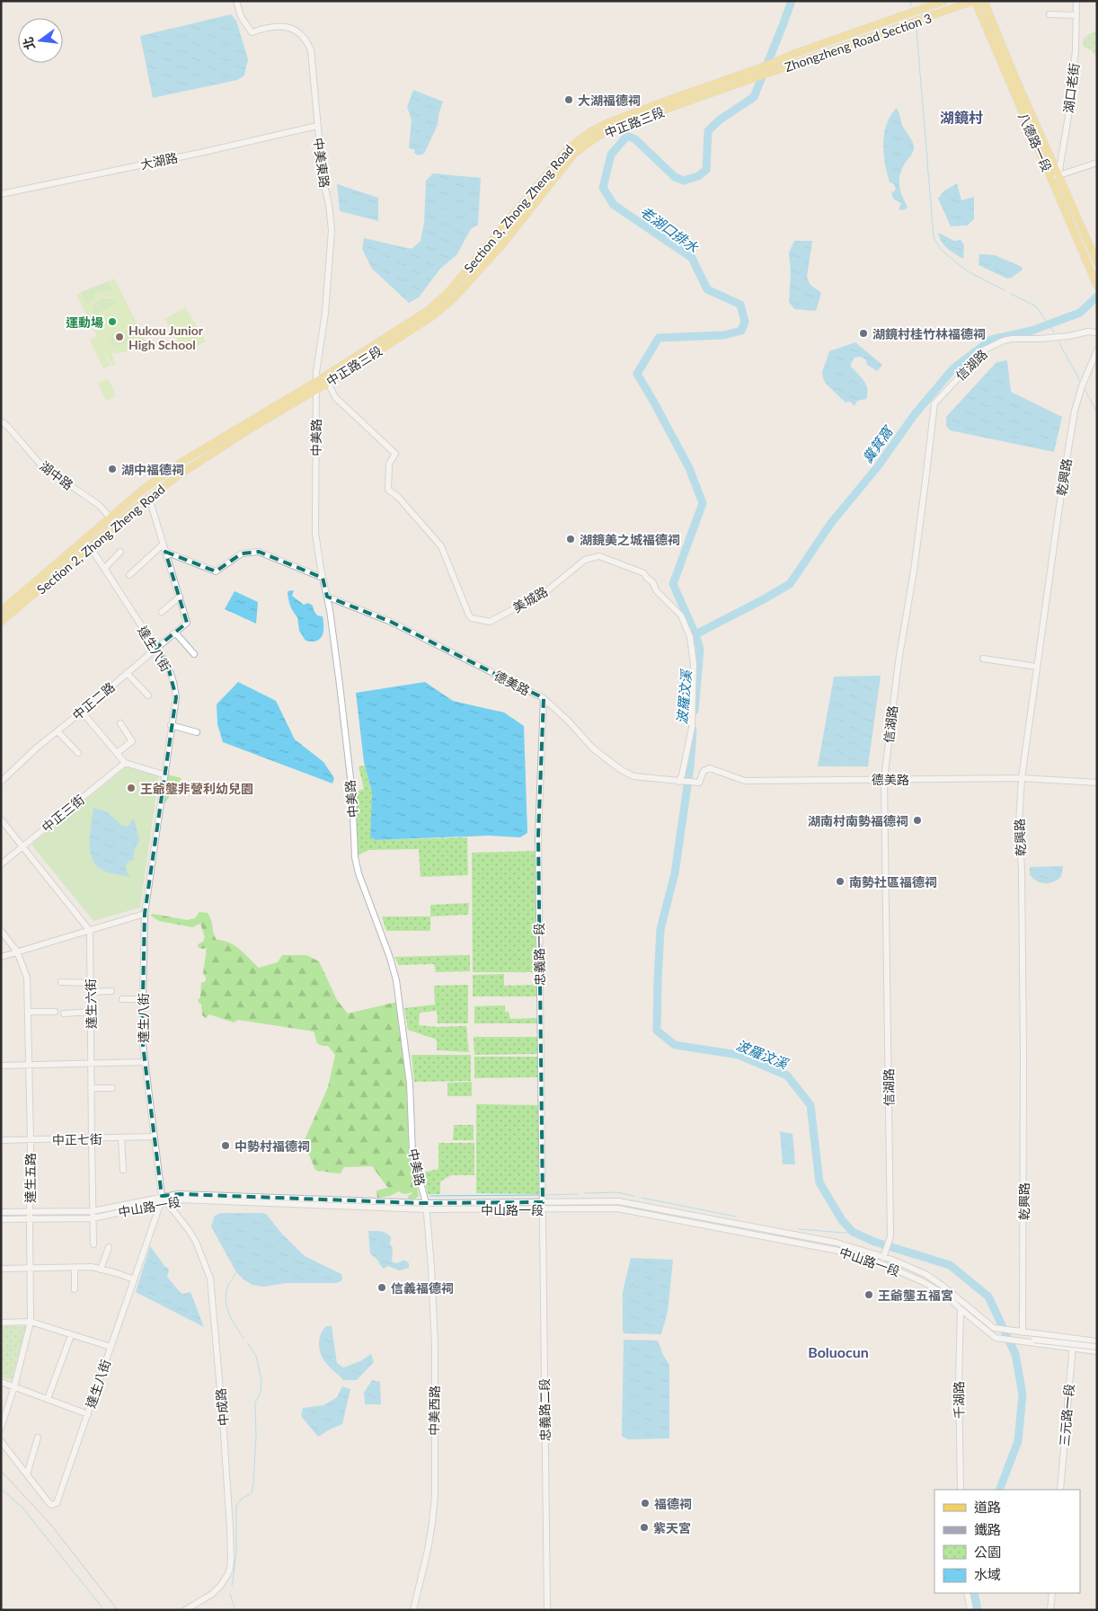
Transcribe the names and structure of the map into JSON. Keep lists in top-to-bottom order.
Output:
{
  "streets": {
    "main road": [
      "Zhongzheng Road Section 3",
      "中正路三段",
      "八德路一段",
      "Section 3, Zhong Zheng Road",
      "Section 2, Zhong Zheng Road"
    ],
    "street": [
      "湖口老街",
      "大湖路",
      "中美東路",
      "信湖路",
      "中美路",
      "湖中路",
      "乾興路",
      "美城路",
      "達生八街",
      "德美路",
      "中正二路",
      "中正三街",
      "忠義路一段",
      "達生六街",
      "中正七街",
      "達生五路",
      "中山路一段",
      "千湖路",
      "中成路",
      "忠義路二段",
      "中美西路",
      "三元路一段"
    ]
  },
  "crossings": [
    ["Zhongzheng Road Section 3", "中正路三段"],
    ["Zhongzheng Road Section 3", "八德路一段"],
    ["湖口老街", "八德路一段"],
    ["中正路三段", "中美路"],
    ["中正路三段", "Section 2, Zhong Zheng Road"],
    ["中正路三段", "美城路"],
    ["大湖路", "中美東路"],
    ["中美東路", "Section 3, Zhong Zheng Road"],
    ["中美東路", "中美路"],
    ["中美東路", "Section 2, Zhong Zheng Road"],
    ["Section 3, Zhong Zheng Road", "中美路"],
    ["Section 3, Zhong Zheng Road", "Section 2, Zhong Zheng Road"],
    ["信湖路", "德美路"],
    ["信湖路", "中山路一段"],
    ["中美路", "Section 2, Zhong Zheng Road"],
    ["中美路", "德美路"],
    ["中美路", "中山路一段"],
    ["中美路", "中美西路"],
    ["湖中路", "Section 2, Zhong Zheng Road"],
    ["乾興路", "德美路"],
    ["乾興路", "中山路一段"],
    ["Section 2, Zhong Zheng Road", "達生八街"],
    ["美城路", "德美路"],
    ["達生八街", "中正二路"],
    ["達生八街", "中正七街"],
    ["達生八街", "中山路一段"],
    ["達生八街", "中成路"],
    ["德美路", "忠義路一段"],
    ["忠義路一段", "中山路一段"],
    ["忠義路一段", "忠義路二段"],
    ["達生六街", "中正七街"],
    ["達生六街", "中山路一段"],
    ["中正七街", "達生五路"],
    ["達生五路", "中山路一段"],
    ["中山路一段", "千湖路"],
    ["中山路一段", "中成路"],
    ["中山路一段", "忠義路二段"],
    ["中山路一段", "中美西路"]
  ],
  "districts": ["湖鏡村", "Boluocun"],
  "water": ["老湖口排水", "糞箕窩", "波羅汶溪"],
  "places": [
    "大湖福德祠",
    "運動場",
    "湖鏡村桂竹林福德祠",
    "Hukou Junior High School",
    "湖中福德祠",
    "湖鏡美之城福德祠",
    "王爺壟非營利幼兒園",
    "湖南村南勢福德祠",
    "南勢社區福德祠",
    "中勢村福德祠",
    "信義福德祠",
    "王爺壟五福宮",
    "福德祠",
    "紫天宮"
  ],
  "legend": [
    "道路",
    "鐵路",
    "公園",
    "水域"
  ],
  "north": "left"
}
